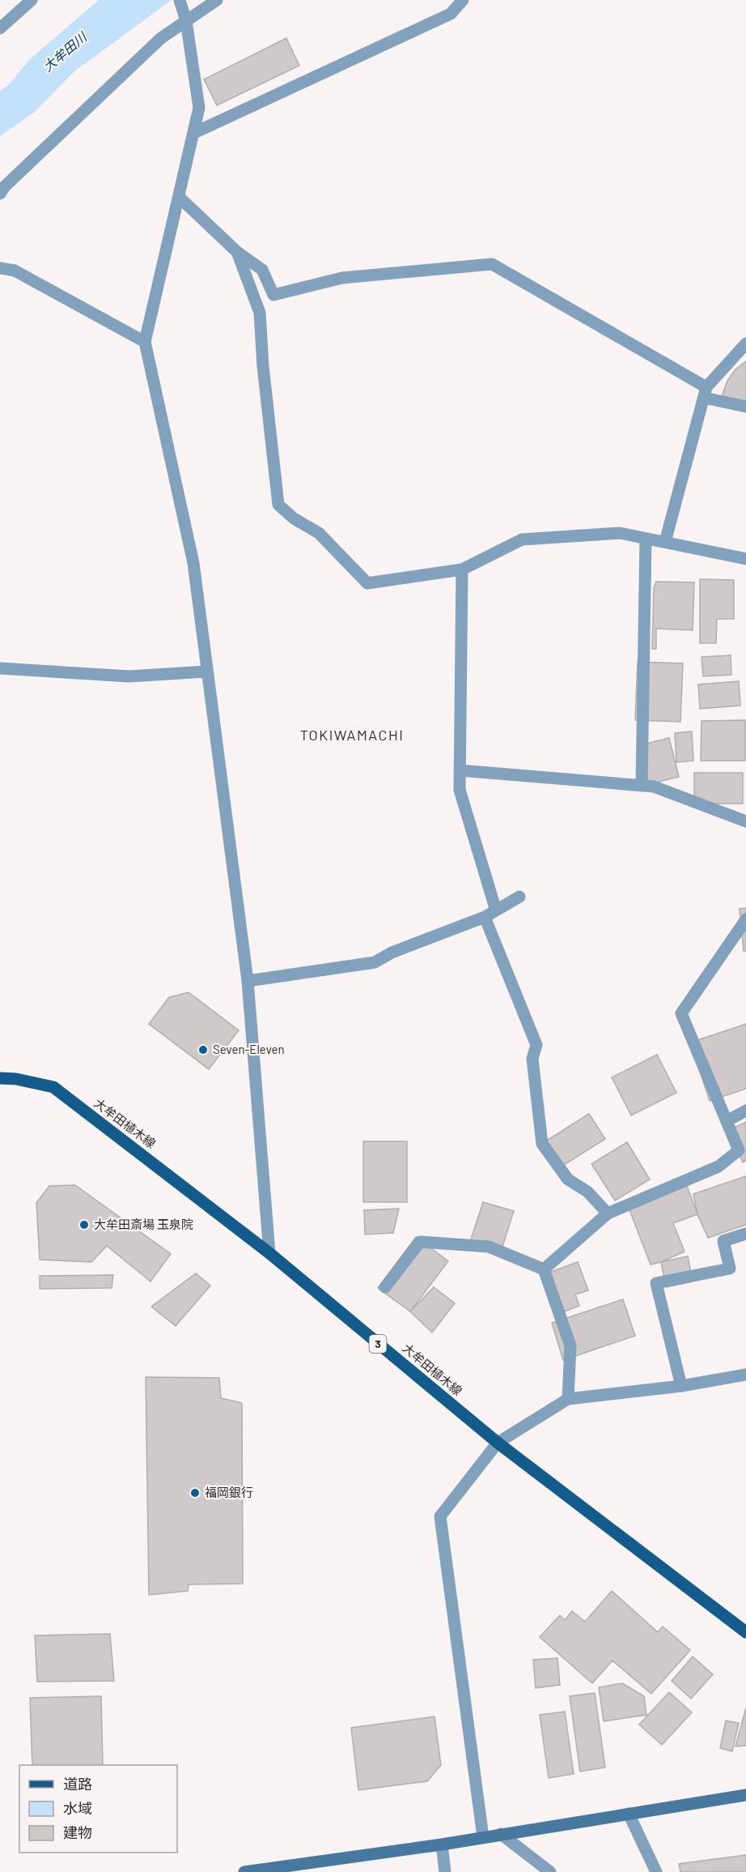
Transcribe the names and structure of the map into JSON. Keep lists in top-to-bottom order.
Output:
{
  "streets": {
    "main road": ["大牟田植木線", "3"]
  },
  "districts": ["TOKIWAMACHI"],
  "water": ["大牟田川"],
  "places": ["Seven-Eleven", "大牟田斎場 玉泉院", "福岡銀行"],
  "legend": ["道路", "水域", "建物"]
}
